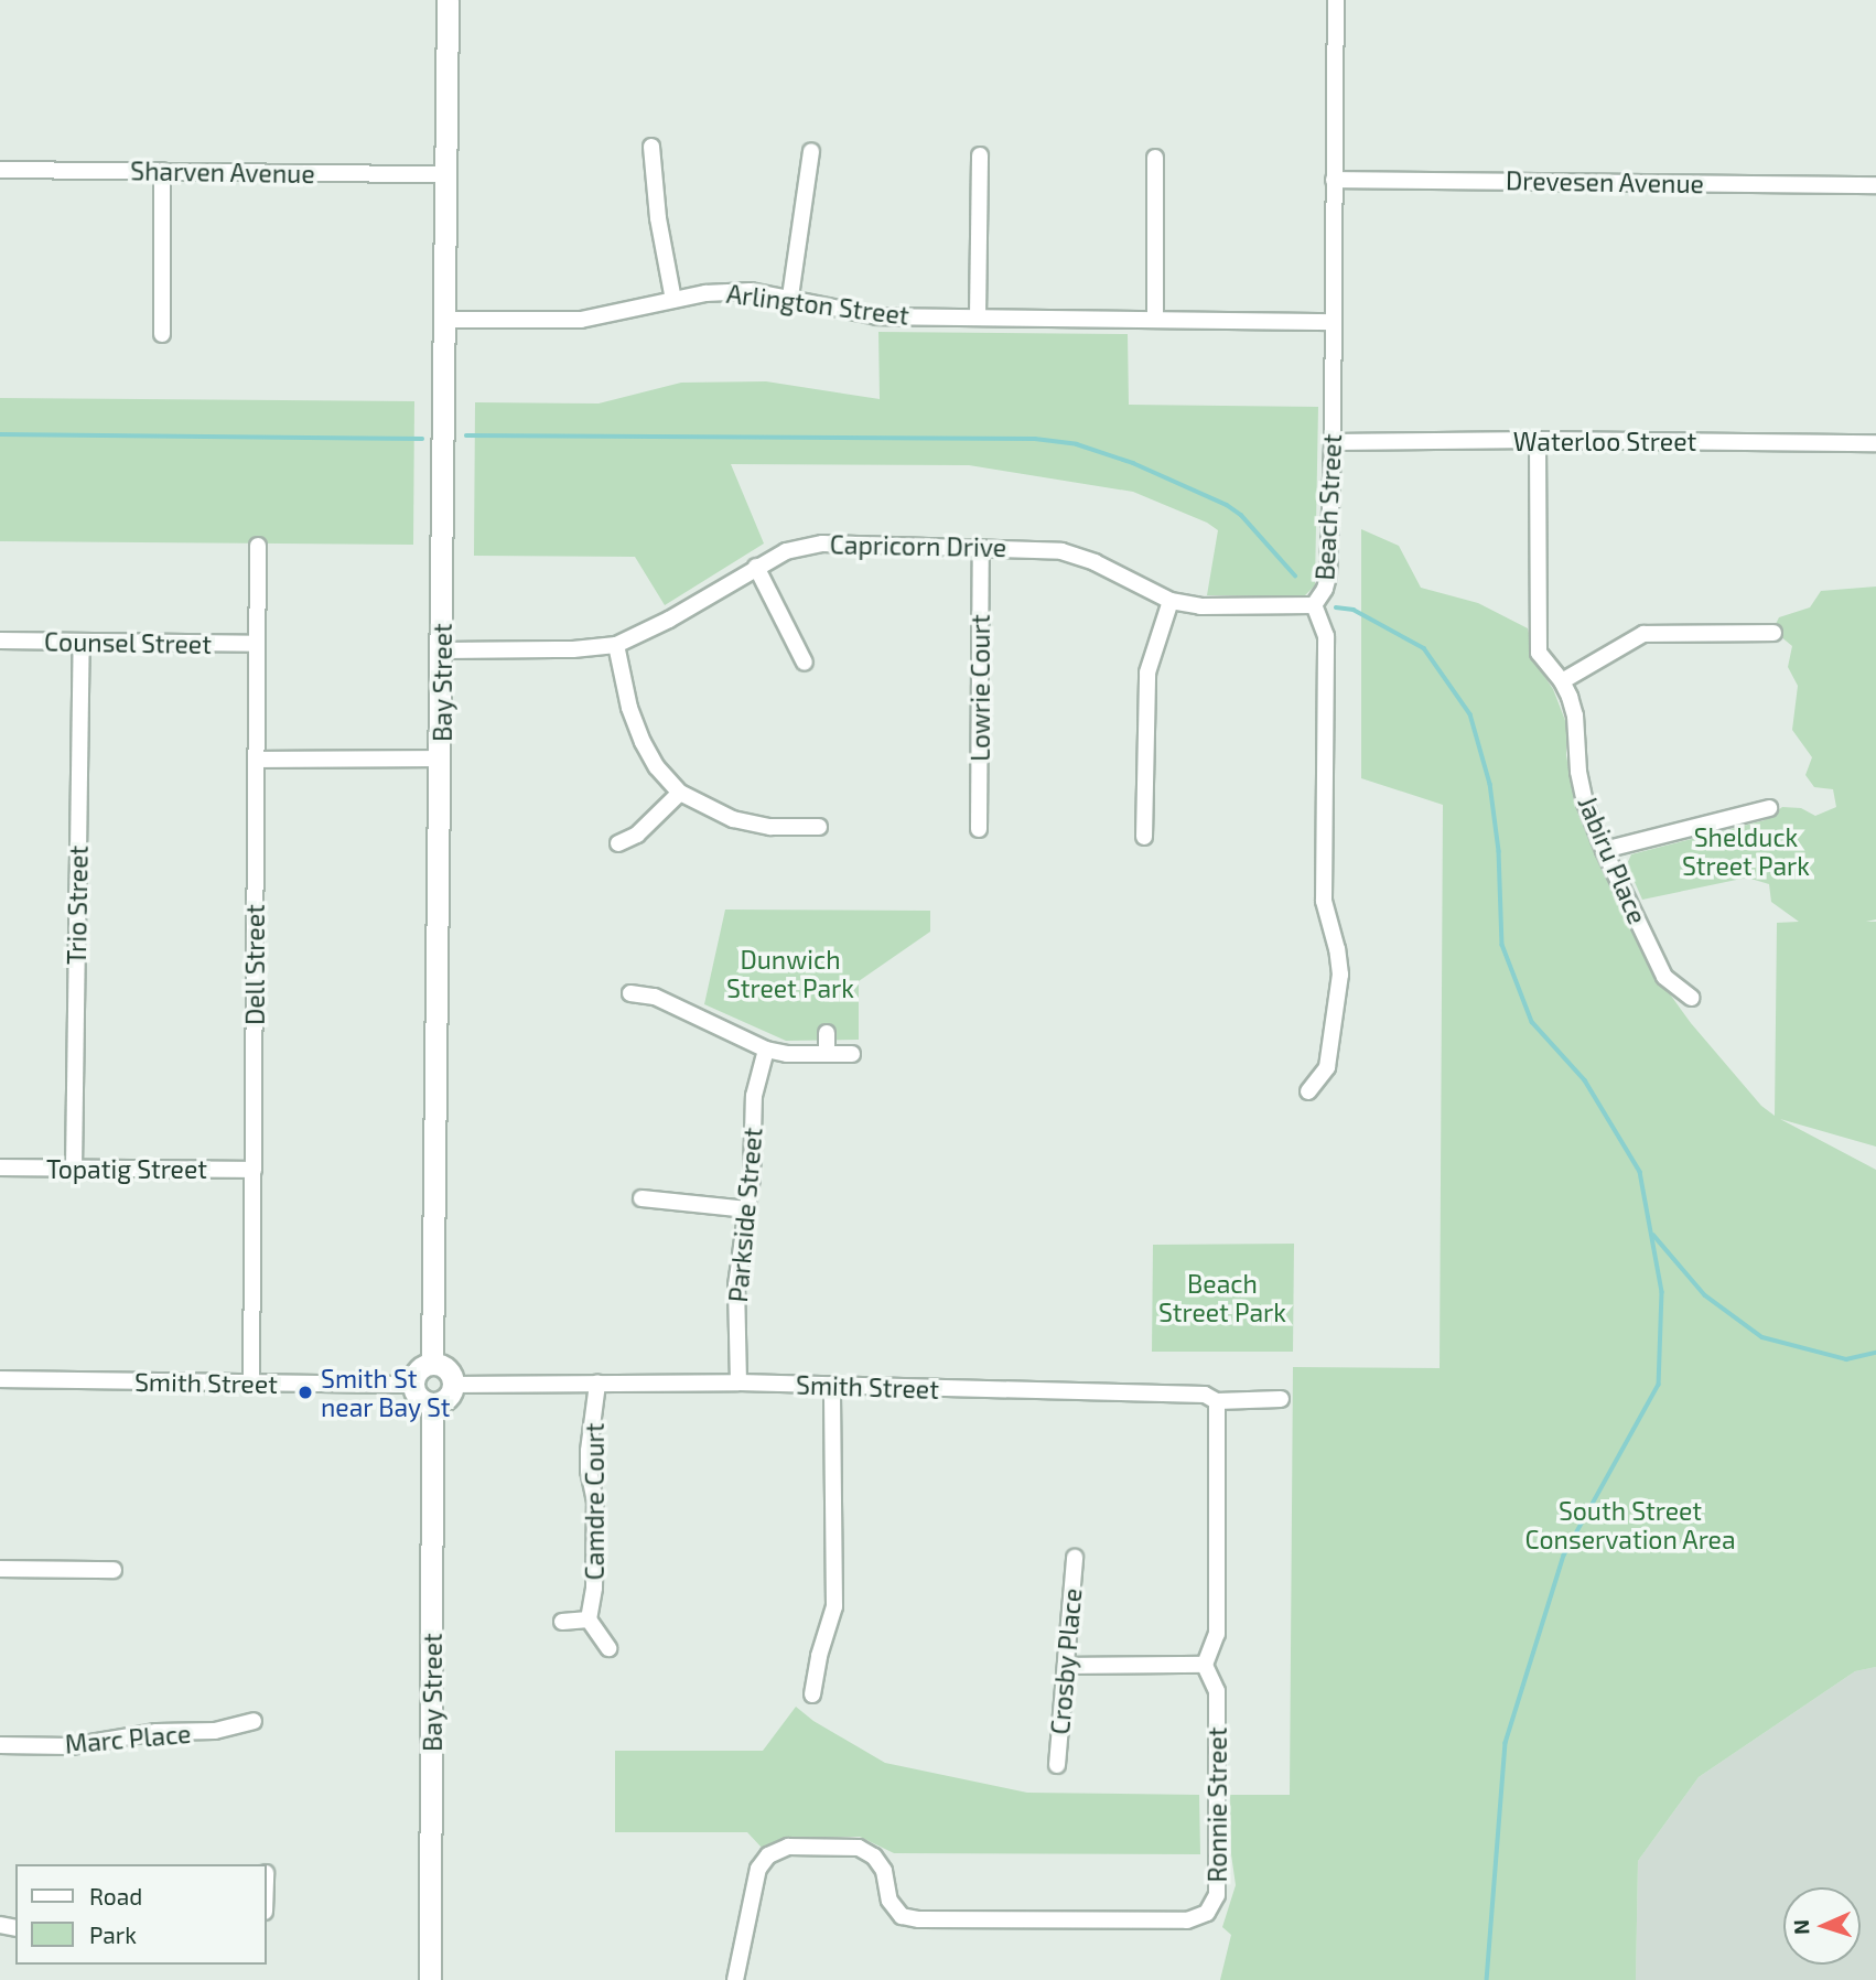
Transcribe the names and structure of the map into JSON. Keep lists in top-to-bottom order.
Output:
{
  "streets": {
    "street": [
      "Sharven Avenue",
      "Drevesen Avenue",
      "Arlington Street",
      "Waterloo Street",
      "Beach Street",
      "Capricorn Drive",
      "Counsel Street",
      "Bay Street",
      "Lowrie Court",
      "Jabiru Place",
      "Trio Street",
      "Dell Street",
      "Topatig Street",
      "Parkside Street",
      "Smith Street",
      "Camdre Court",
      "Crosby Place",
      "Marc Place",
      "Ronnie Street"
    ]
  },
  "crossings": [
    ["Sharven Avenue", "Bay Street"],
    ["Drevesen Avenue", "Beach Street"],
    ["Arlington Street", "Beach Street"],
    ["Arlington Street", "Bay Street"],
    ["Waterloo Street", "Beach Street"],
    ["Waterloo Street", "Jabiru Place"],
    ["Beach Street", "Capricorn Drive"],
    ["Capricorn Drive", "Bay Street"],
    ["Capricorn Drive", "Lowrie Court"],
    ["Counsel Street", "Trio Street"],
    ["Counsel Street", "Dell Street"],
    ["Bay Street", "Smith Street"],
    ["Trio Street", "Topatig Street"],
    ["Dell Street", "Topatig Street"],
    ["Dell Street", "Smith Street"],
    ["Parkside Street", "Smith Street"],
    ["Smith Street", "Camdre Court"]
  ],
  "parks": [
    "Shelduck Street Park",
    "Dunwich Street Park",
    "Beach Street Park",
    "South Street Conservation Area"
  ],
  "places": ["Smith St near Bay St"],
  "legend": ["Road", "Park"],
  "north": "left"
}
